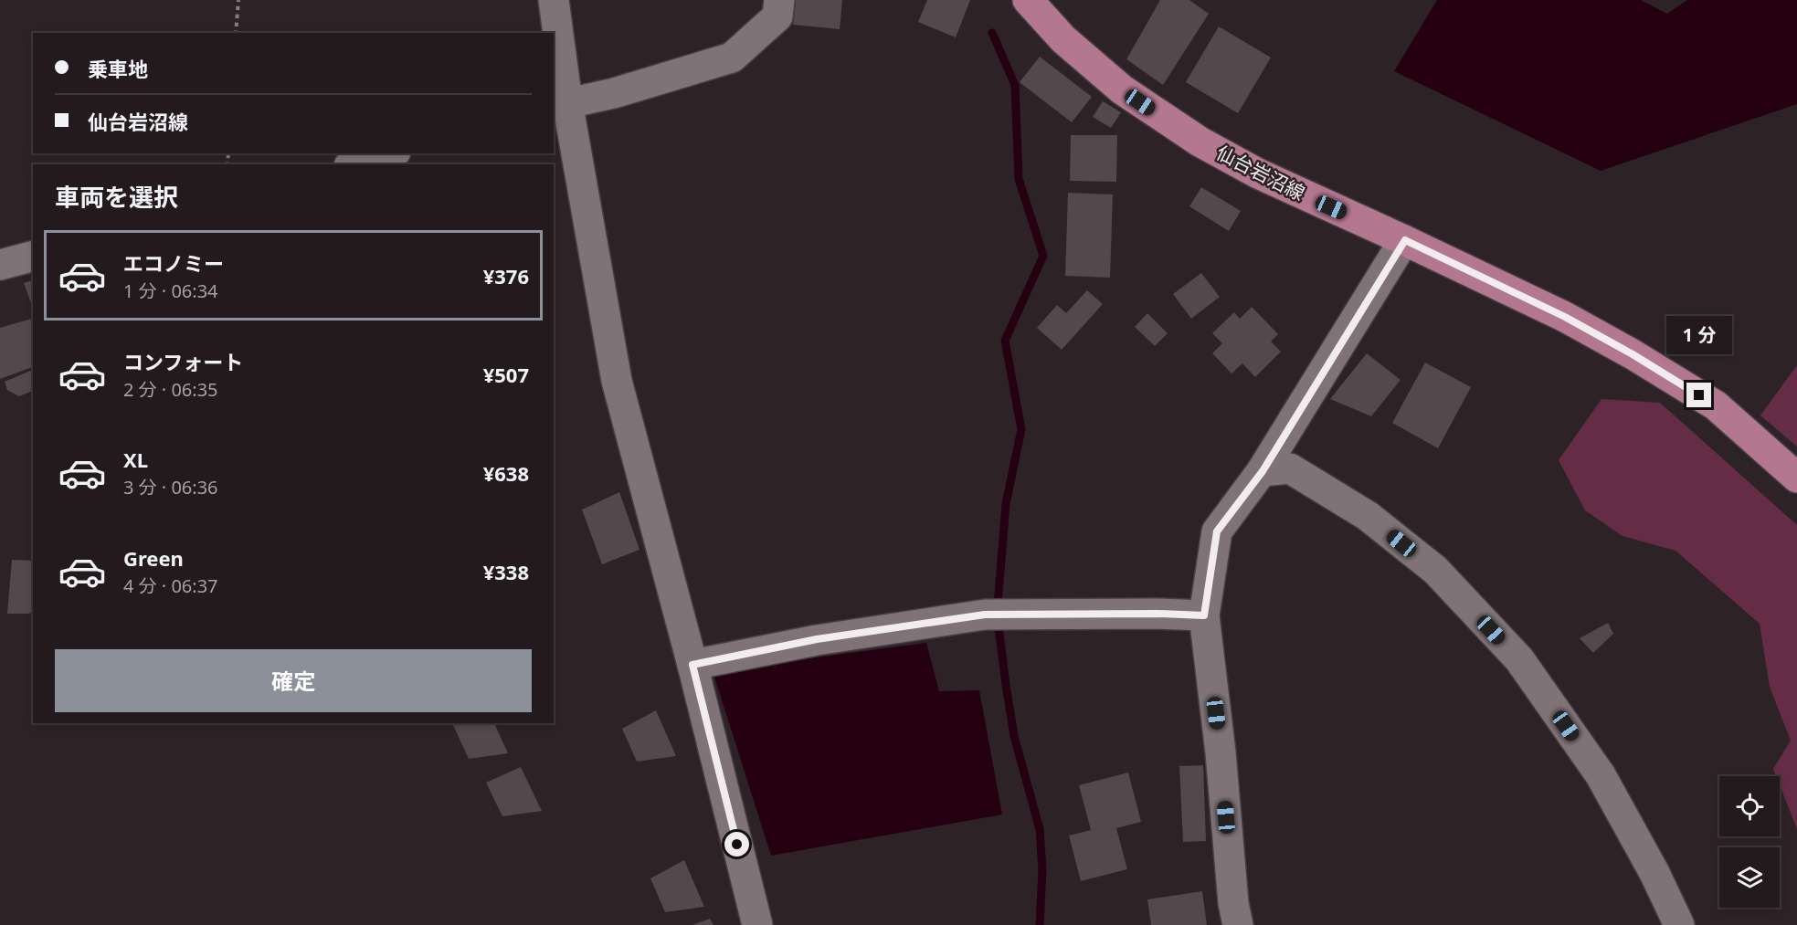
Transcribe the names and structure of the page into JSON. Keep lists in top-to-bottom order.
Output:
{
  "streets": {
    "main road": ["仙台岩沼線"]
  },
  "page": {
    "banner": ["乗車地", "仙台岩沼線"],
    "heading": "車両を選択",
    "list": [
      {
        "name": "エコノミー",
        "note": "1 分 · 06:34",
        "value": "¥376"
      },
      {
        "name": "コンフォート",
        "note": "2 分 · 06:35",
        "value": "¥507"
      },
      {
        "name": "XL",
        "note": "3 分 · 06:36",
        "value": "¥638"
      },
      {
        "name": "Green",
        "note": "4 分 · 06:37",
        "value": "¥338"
      }
    ],
    "bubble": "1 分",
    "buttons": "確定"
  }
}
